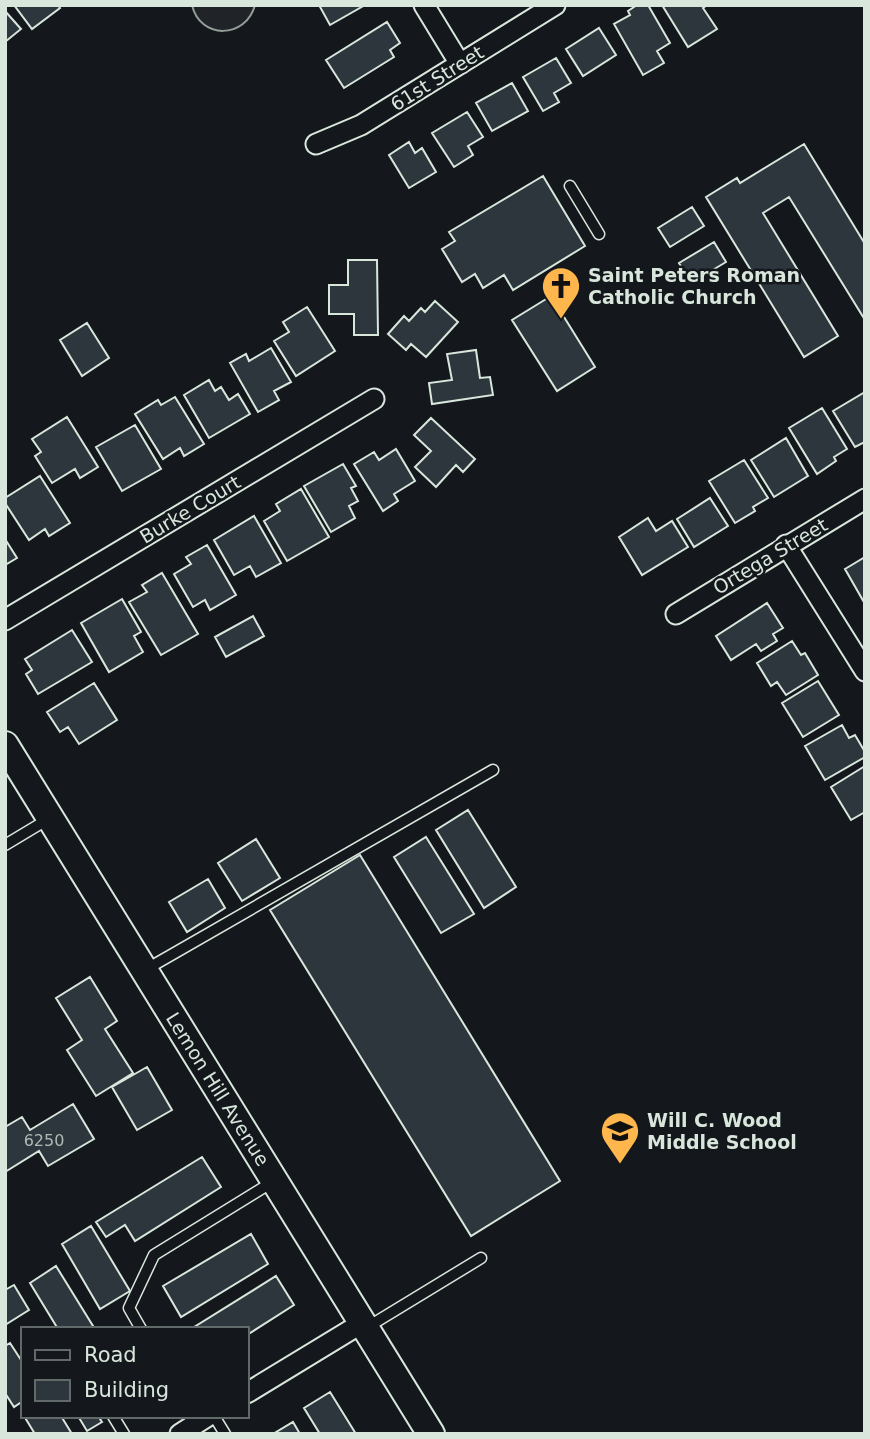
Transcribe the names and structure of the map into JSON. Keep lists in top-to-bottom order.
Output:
{
  "streets": {
    "street": [
      "61st Street",
      "Burke Court",
      "Ortega Street",
      "Lemon Hill Avenue"
    ]
  },
  "places": {
    "church": ["Saint Peters Roman Catholic Church"],
    "school or university": ["Will C. Wood Middle School"]
  },
  "house_numbers": ["6250"],
  "legend": ["Road", "Building"]
}
